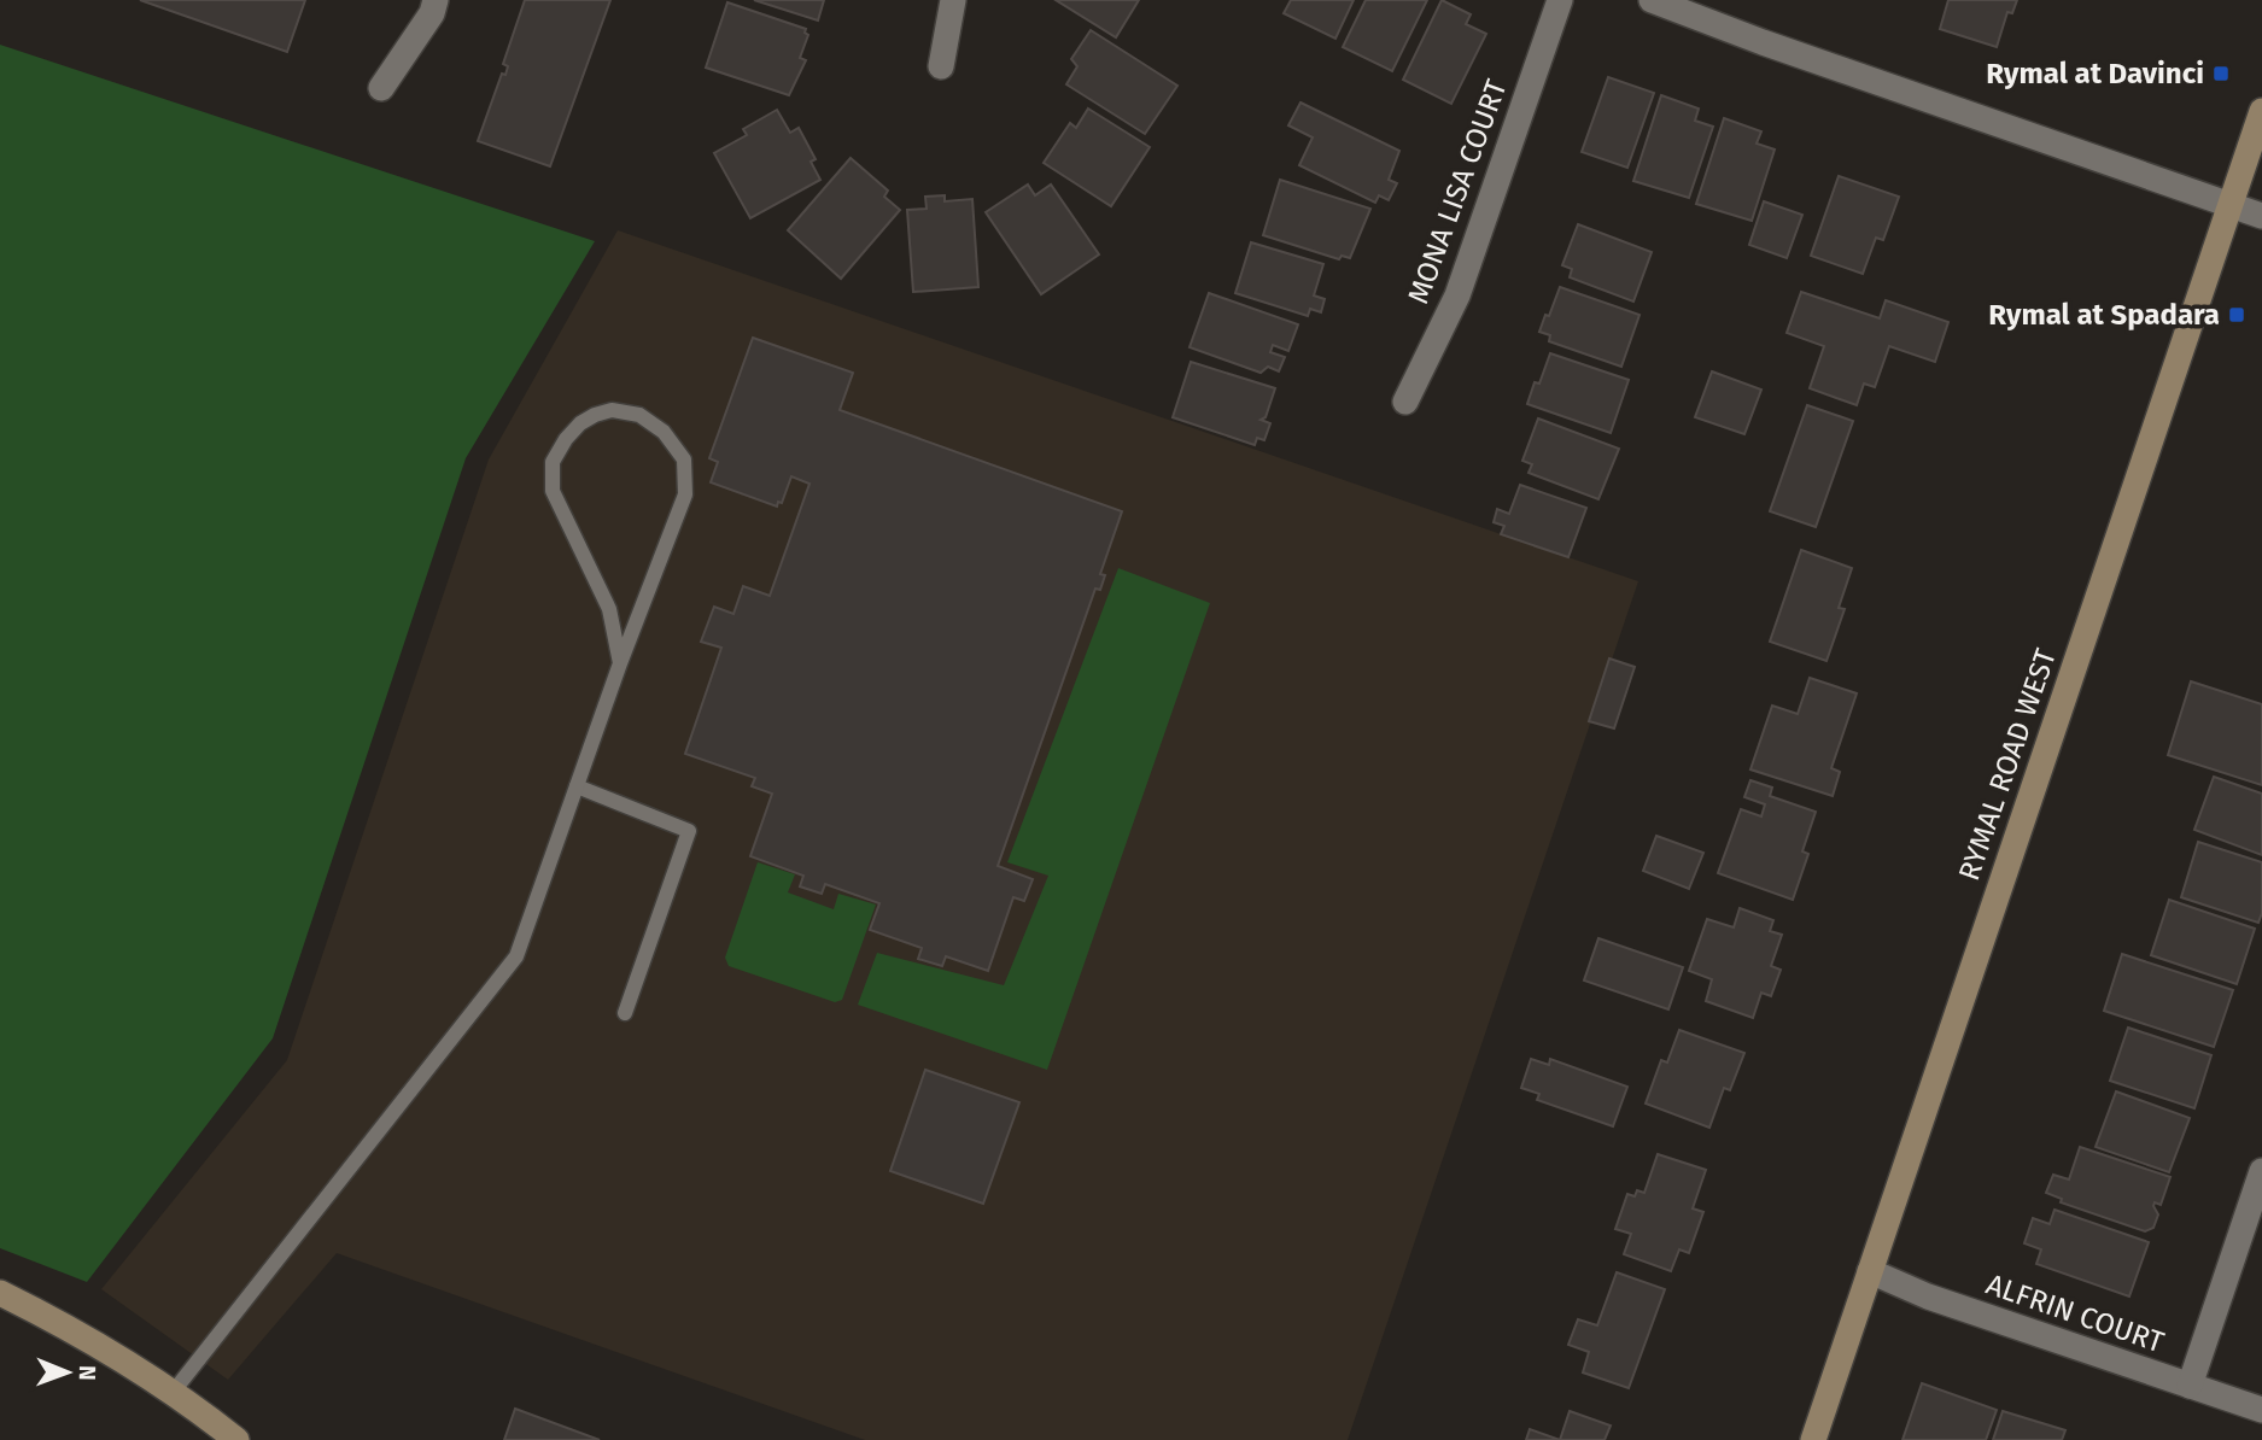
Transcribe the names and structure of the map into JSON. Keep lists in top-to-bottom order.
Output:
{
  "streets": {
    "main road": ["RYMAL ROAD WEST"],
    "street": ["MONA LISA COURT", "ALFRIN COURT"]
  },
  "crossings": [
    ["RYMAL ROAD WEST", "ALFRIN COURT"]
  ],
  "places": {
    "transit": ["Rymal at Davinci", "Rymal at Spadara"]
  },
  "north": "right"
}
